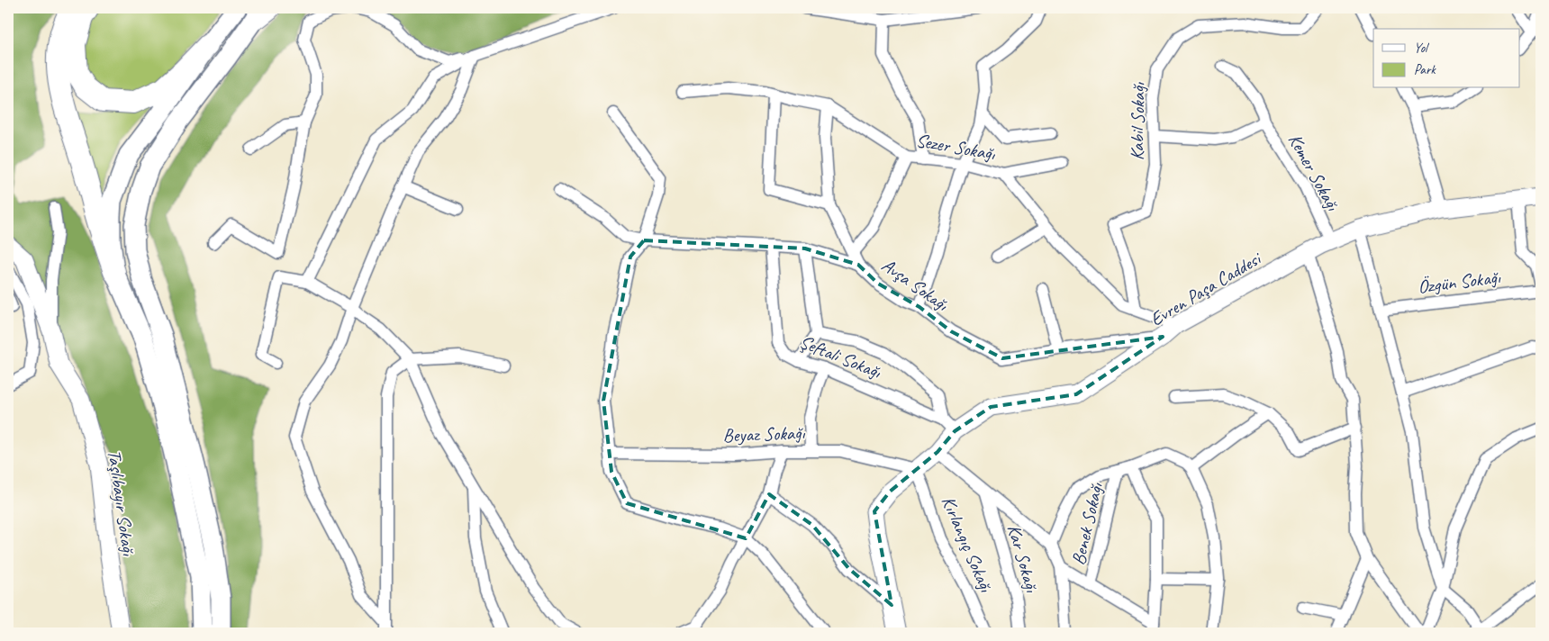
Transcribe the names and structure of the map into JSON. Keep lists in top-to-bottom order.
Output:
{
  "streets": {
    "main road": ["Evren Paşa Caddesi", "Taşlıbayır Sokağı"],
    "street": [
      "Kabil Sokağı",
      "Sezer Sokağı",
      "Kemer Sokağı",
      "Özgün Sokağı",
      "Avşa Sokağı",
      "Şeftali Sokağı",
      "Beyaz Sokağı",
      "Benek Sokağı",
      "Kırlangıç Sokağı",
      "Kar Sokağı"
    ]
  },
  "crossings": [
    ["Kabil Sokağı", "Sezer Sokağı"],
    ["Sezer Sokağı", "Evren Paşa Caddesi"],
    ["Kemer Sokağı", "Evren Paşa Caddesi"],
    ["Avşa Sokağı", "Evren Paşa Caddesi"],
    ["Avşa Sokağı", "Şeftali Sokağı"],
    ["Evren Paşa Caddesi", "Şeftali Sokağı"],
    ["Evren Paşa Caddesi", "Beyaz Sokağı"],
    ["Evren Paşa Caddesi", "Kırlangıç Sokağı"],
    ["Beyaz Sokağı", "Kırlangıç Sokağı"]
  ],
  "legend": ["Yol", "Park"]
}
